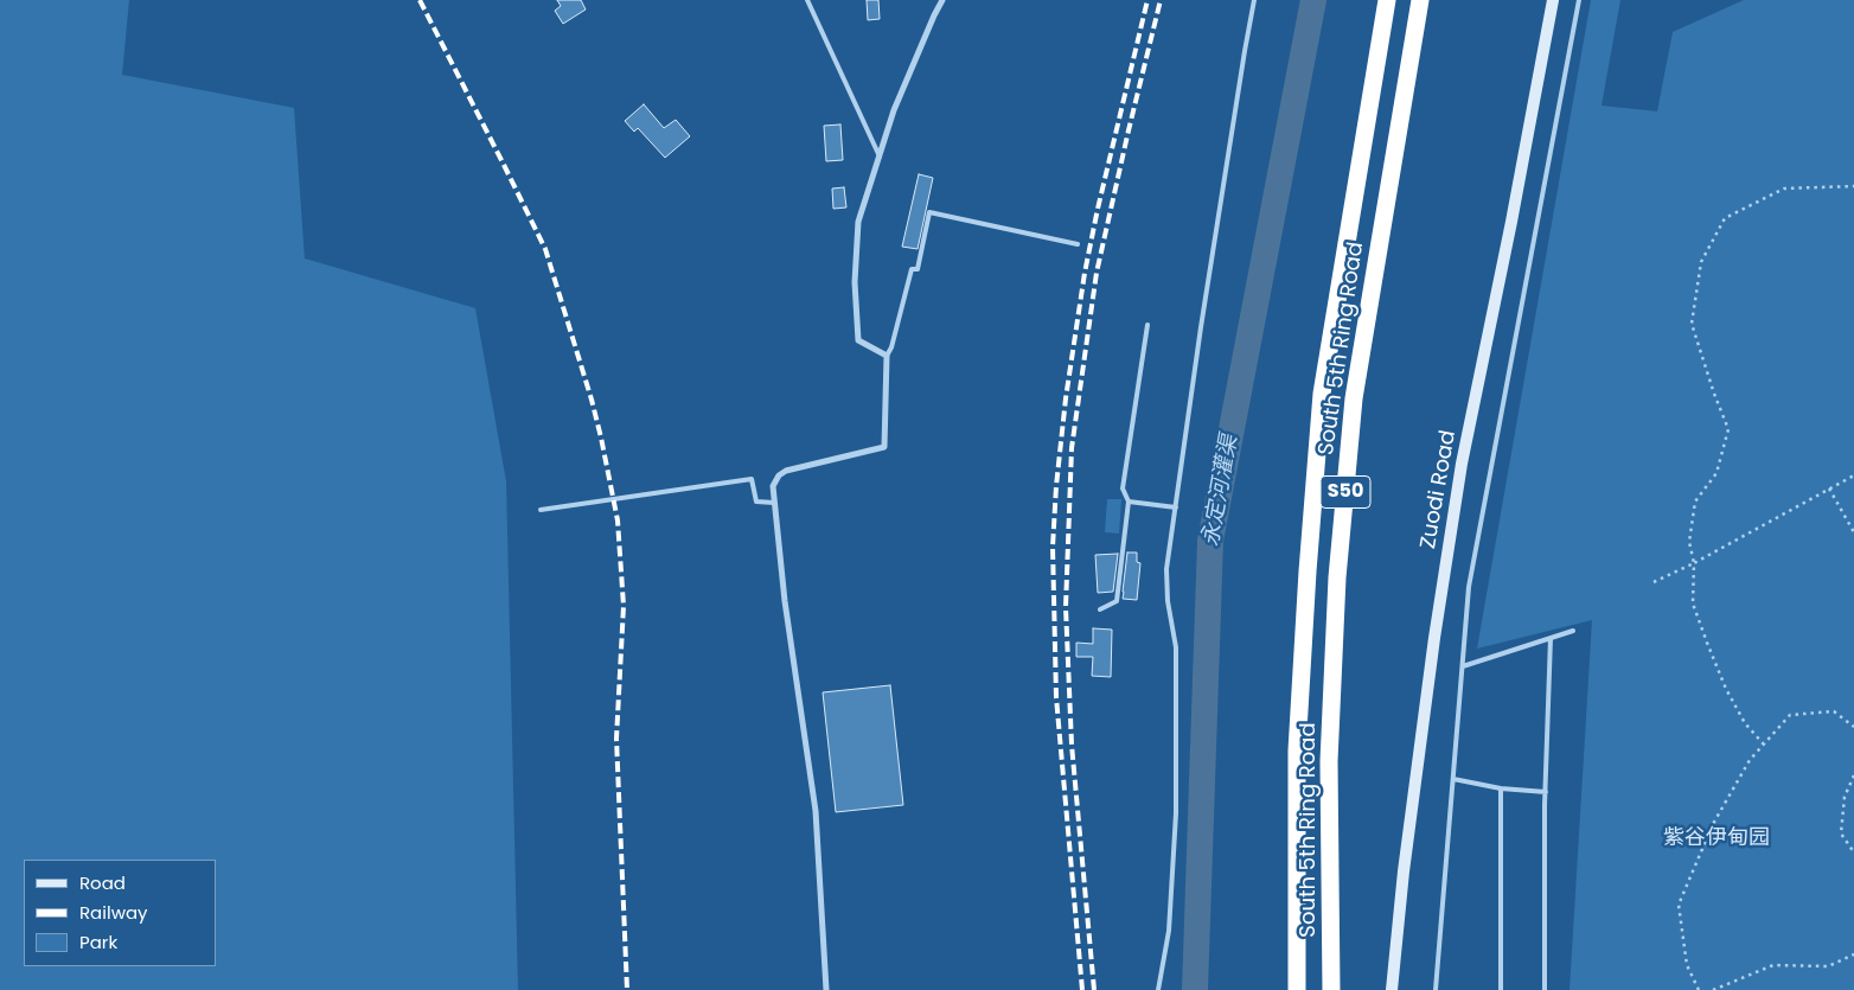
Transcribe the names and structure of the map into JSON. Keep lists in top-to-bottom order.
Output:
{
  "streets": {
    "highway": ["South 5th Ring Road", "S50"],
    "main road": ["Zuodi Road"]
  },
  "water": ["永定河灌渠"],
  "parks": ["紫谷伊甸园"],
  "legend": ["Road", "Railway", "Park"]
}
